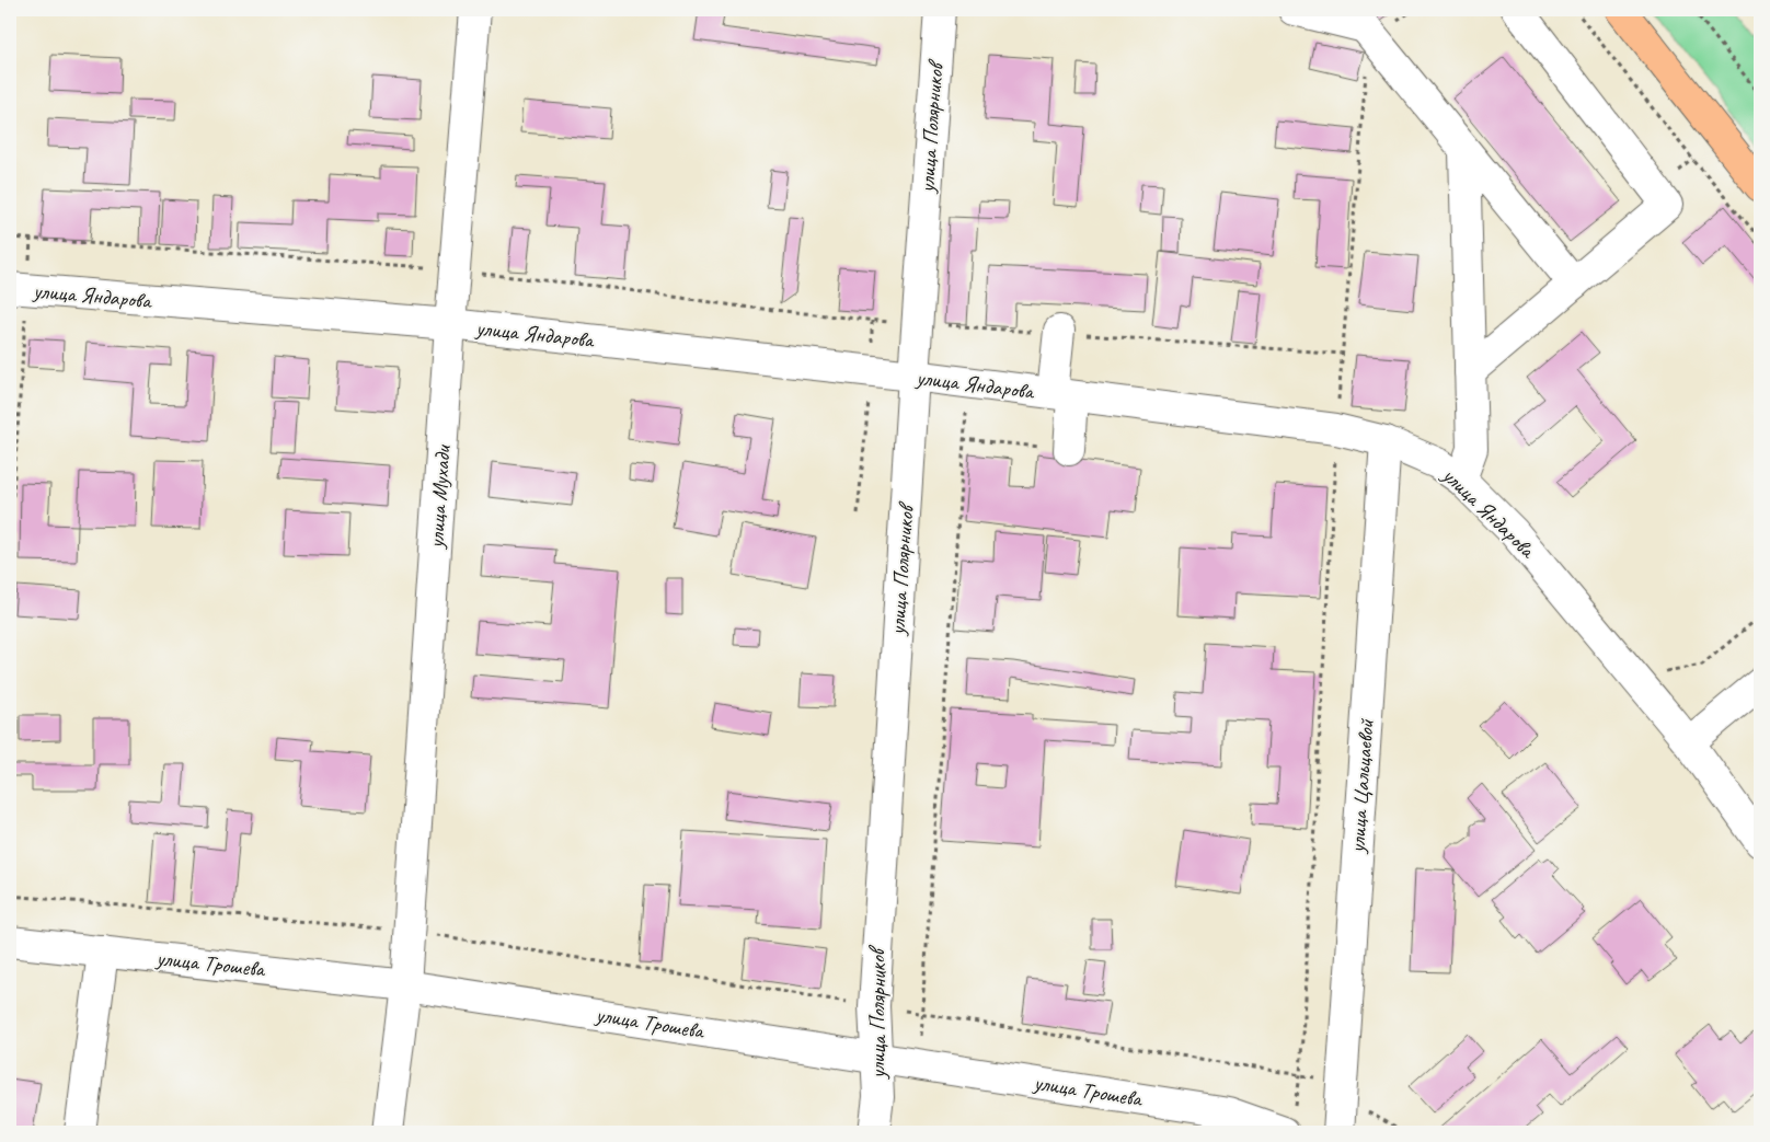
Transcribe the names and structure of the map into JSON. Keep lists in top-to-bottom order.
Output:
{
  "streets": {
    "street": [
      "улица Полярников",
      "улица Яндарова",
      "улица Мухади",
      "улица Цальцаевой",
      "улица Трошева"
    ]
  },
  "crossings": [
    ["улица Полярников", "улица Яндарова"],
    ["улица Полярников", "улица Трошева"],
    ["улица Яндарова", "улица Мухади"],
    ["улица Яндарова", "улица Цальцаевой"],
    ["улица Мухади", "улица Трошева"]
  ]
}
